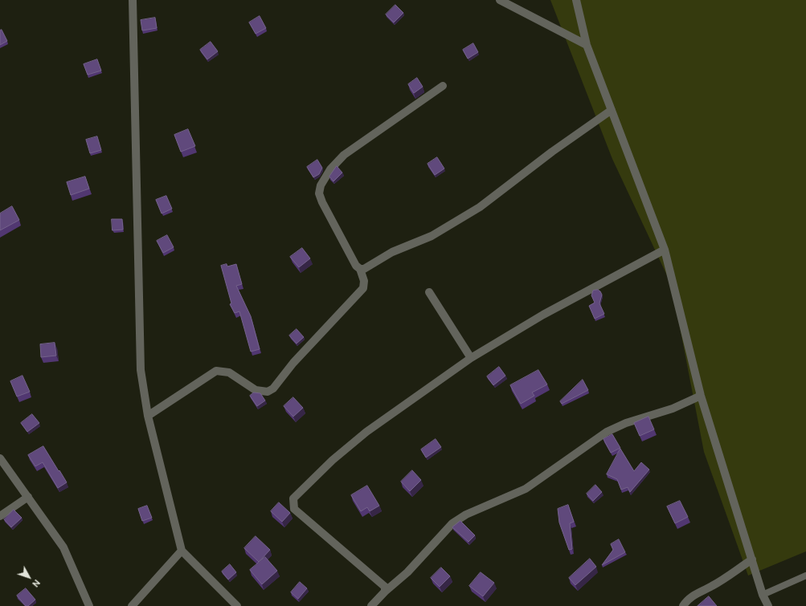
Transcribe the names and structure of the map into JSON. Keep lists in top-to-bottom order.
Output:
{
  "north": "bottom right"
}
